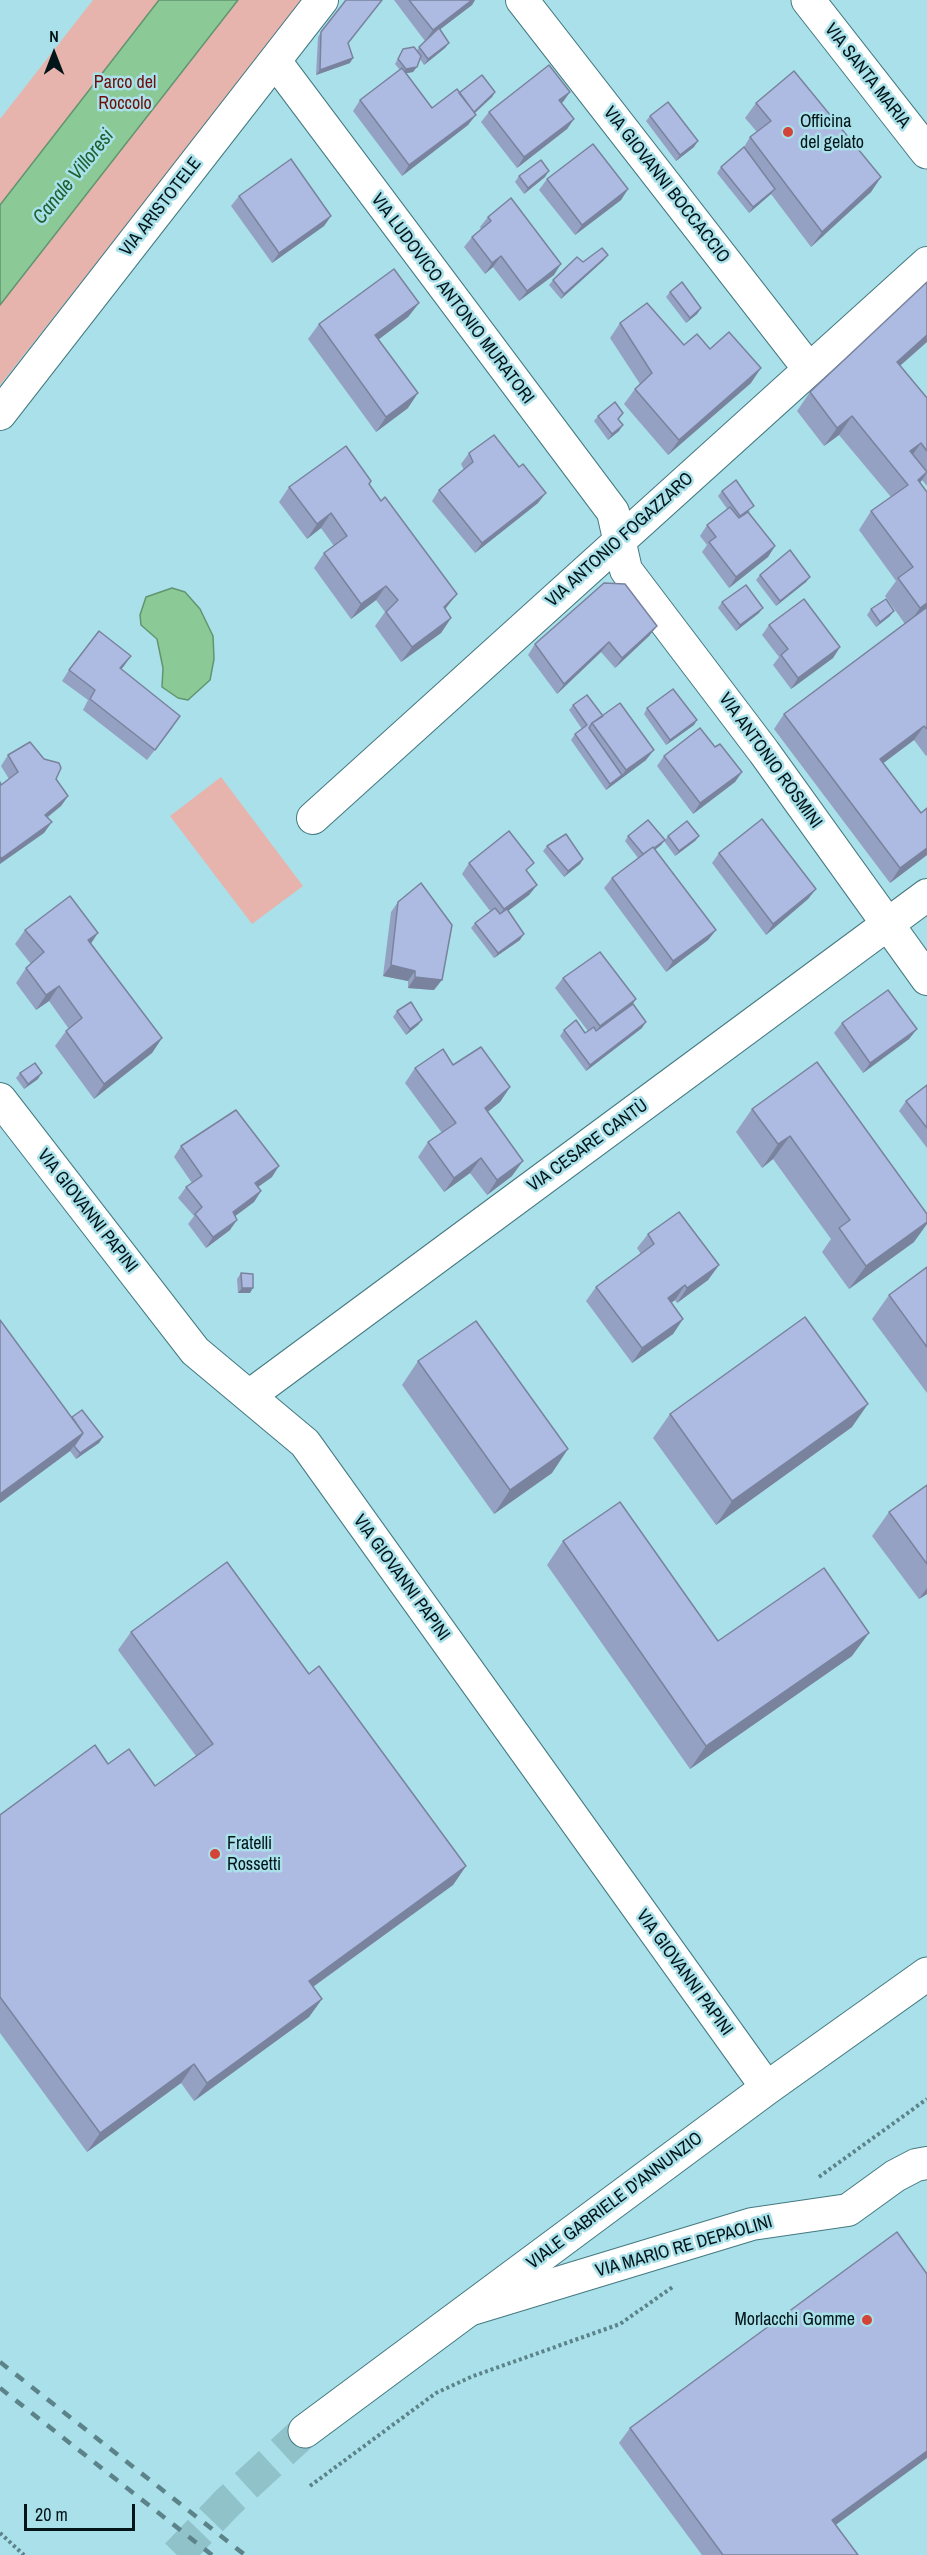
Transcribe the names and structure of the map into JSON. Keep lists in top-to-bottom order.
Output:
{
  "streets": {
    "main road": ["VIA SANTA MARIA", "VIALE GABRIELE D'ANNUNZIO"],
    "street": [
      "VIA GIOVANNI BOCCACCIO",
      "VIA ARISTOTELE",
      "VIA LUDOVICO ANTONIO MURATORI",
      "VIA ANTONIO FOGAZZARO",
      "VIA ANTONIO ROSMINI",
      "VIA CESARE CANTÙ",
      "VIA GIOVANNI PAPINI",
      "VIA MARIO RE DEPAOLINI"
    ]
  },
  "crossings": [
    ["VIA GIOVANNI BOCCACCIO", "VIA ANTONIO FOGAZZARO"],
    ["VIA ARISTOTELE", "VIA LUDOVICO ANTONIO MURATORI"],
    ["VIA LUDOVICO ANTONIO MURATORI", "VIA ANTONIO FOGAZZARO"],
    ["VIA LUDOVICO ANTONIO MURATORI", "VIA ANTONIO ROSMINI"],
    ["VIA ANTONIO FOGAZZARO", "VIA ANTONIO ROSMINI"],
    ["VIA ANTONIO ROSMINI", "VIA CESARE CANTÙ"],
    ["VIA CESARE CANTÙ", "VIA GIOVANNI PAPINI"],
    ["VIA GIOVANNI PAPINI", "VIALE GABRIELE D'ANNUNZIO"],
    ["VIALE GABRIELE D'ANNUNZIO", "VIA MARIO RE DEPAOLINI"]
  ],
  "water": ["Canale Villoresi"],
  "parks": ["Parco del Roccolo"],
  "places": ["Officina del gelato", "Fratelli Rossetti", "Morlacchi Gomme"],
  "scale_bar": "20 m",
  "north": "top"
}
